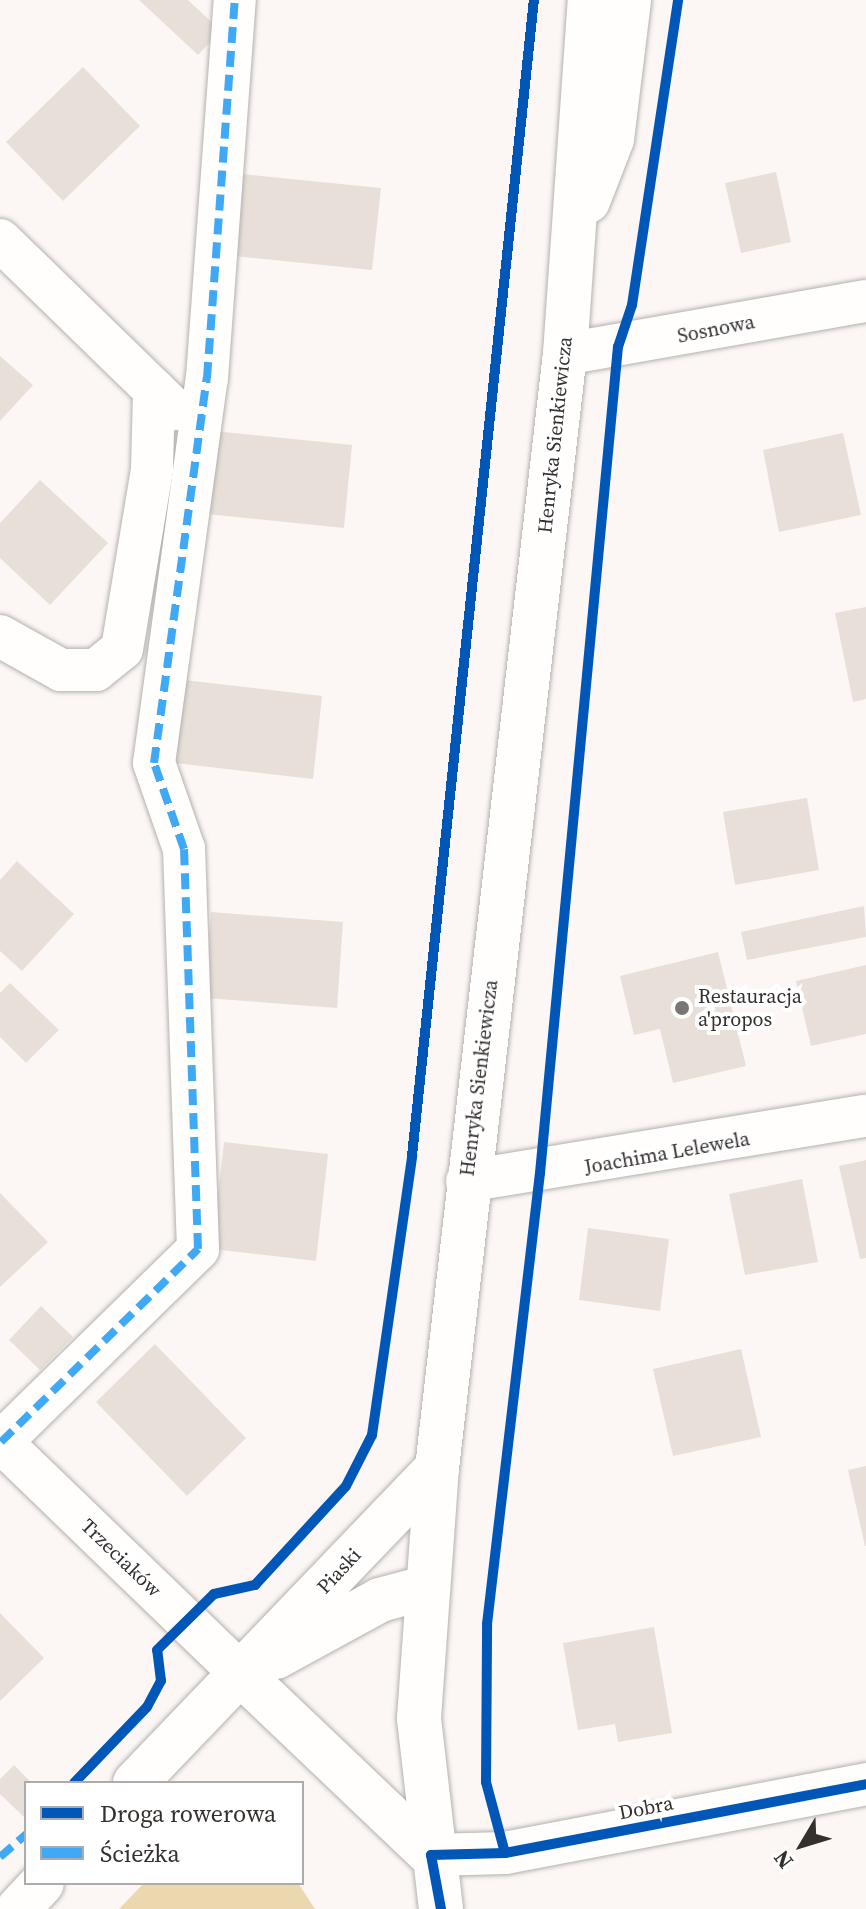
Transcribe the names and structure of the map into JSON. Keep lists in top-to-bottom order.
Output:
{
  "streets": {
    "main road": ["Henryka Sienkiewicza", "Piaski"],
    "street": [
      "Sosnowa",
      "Joachima Lelewela",
      "Trzeciaków",
      "Dobra"
    ]
  },
  "crossings": [
    ["Sosnowa", "Henryka Sienkiewicza"],
    ["Henryka Sienkiewicza", "Joachima Lelewela"],
    ["Henryka Sienkiewicza", "Piaski"],
    ["Henryka Sienkiewicza", "Dobra"],
    ["Trzeciaków", "Piaski"]
  ],
  "places": ["Restauracja a'propos"],
  "legend": ["Droga rowerowa", "Ścieżka"],
  "north": "bottom left"
}
